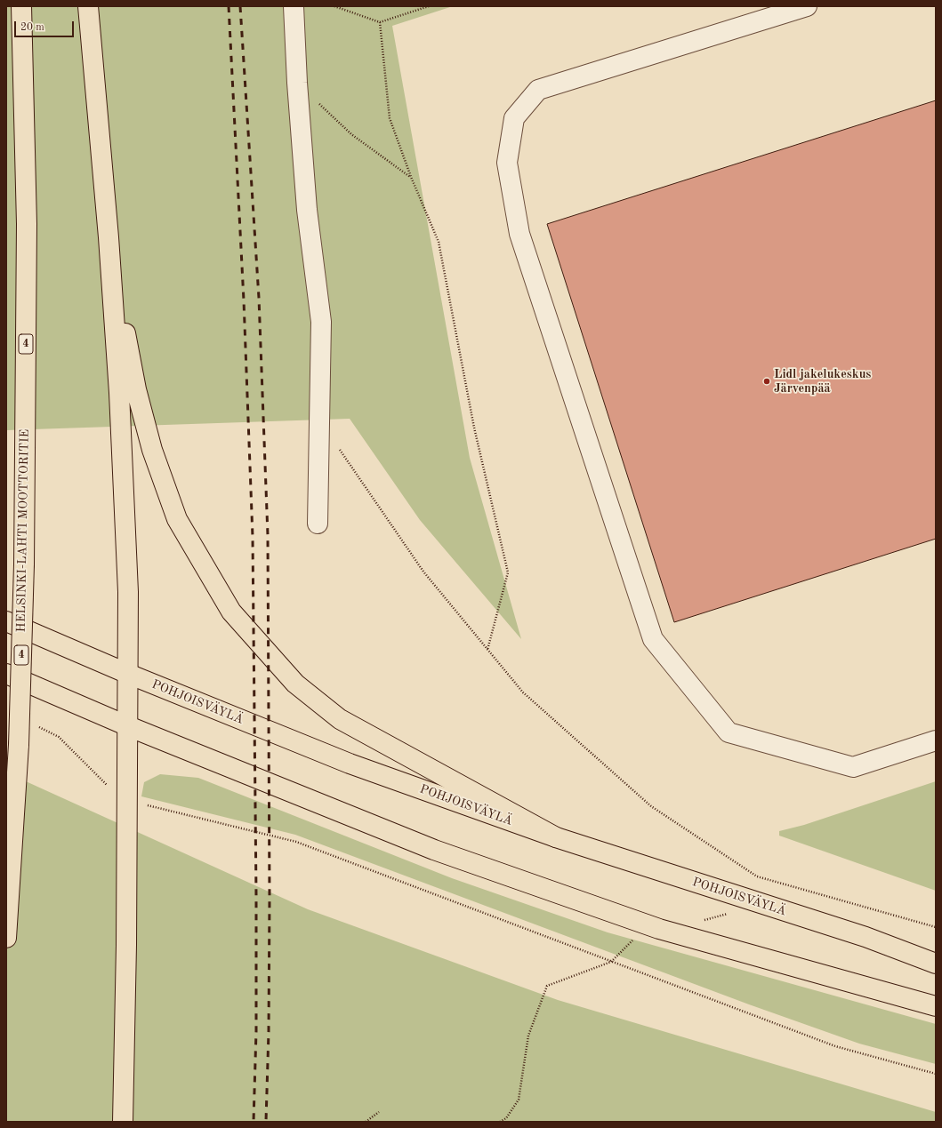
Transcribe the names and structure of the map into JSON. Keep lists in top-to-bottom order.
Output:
{
  "streets": {
    "main road": ["4", "HELSINKI-LAHTI MOOTTORITIE", "POHJOISVÄYLÄ"]
  },
  "places": ["Lidl jakelukeskus Järvenpää"],
  "scale_bar": "20 m"
}
